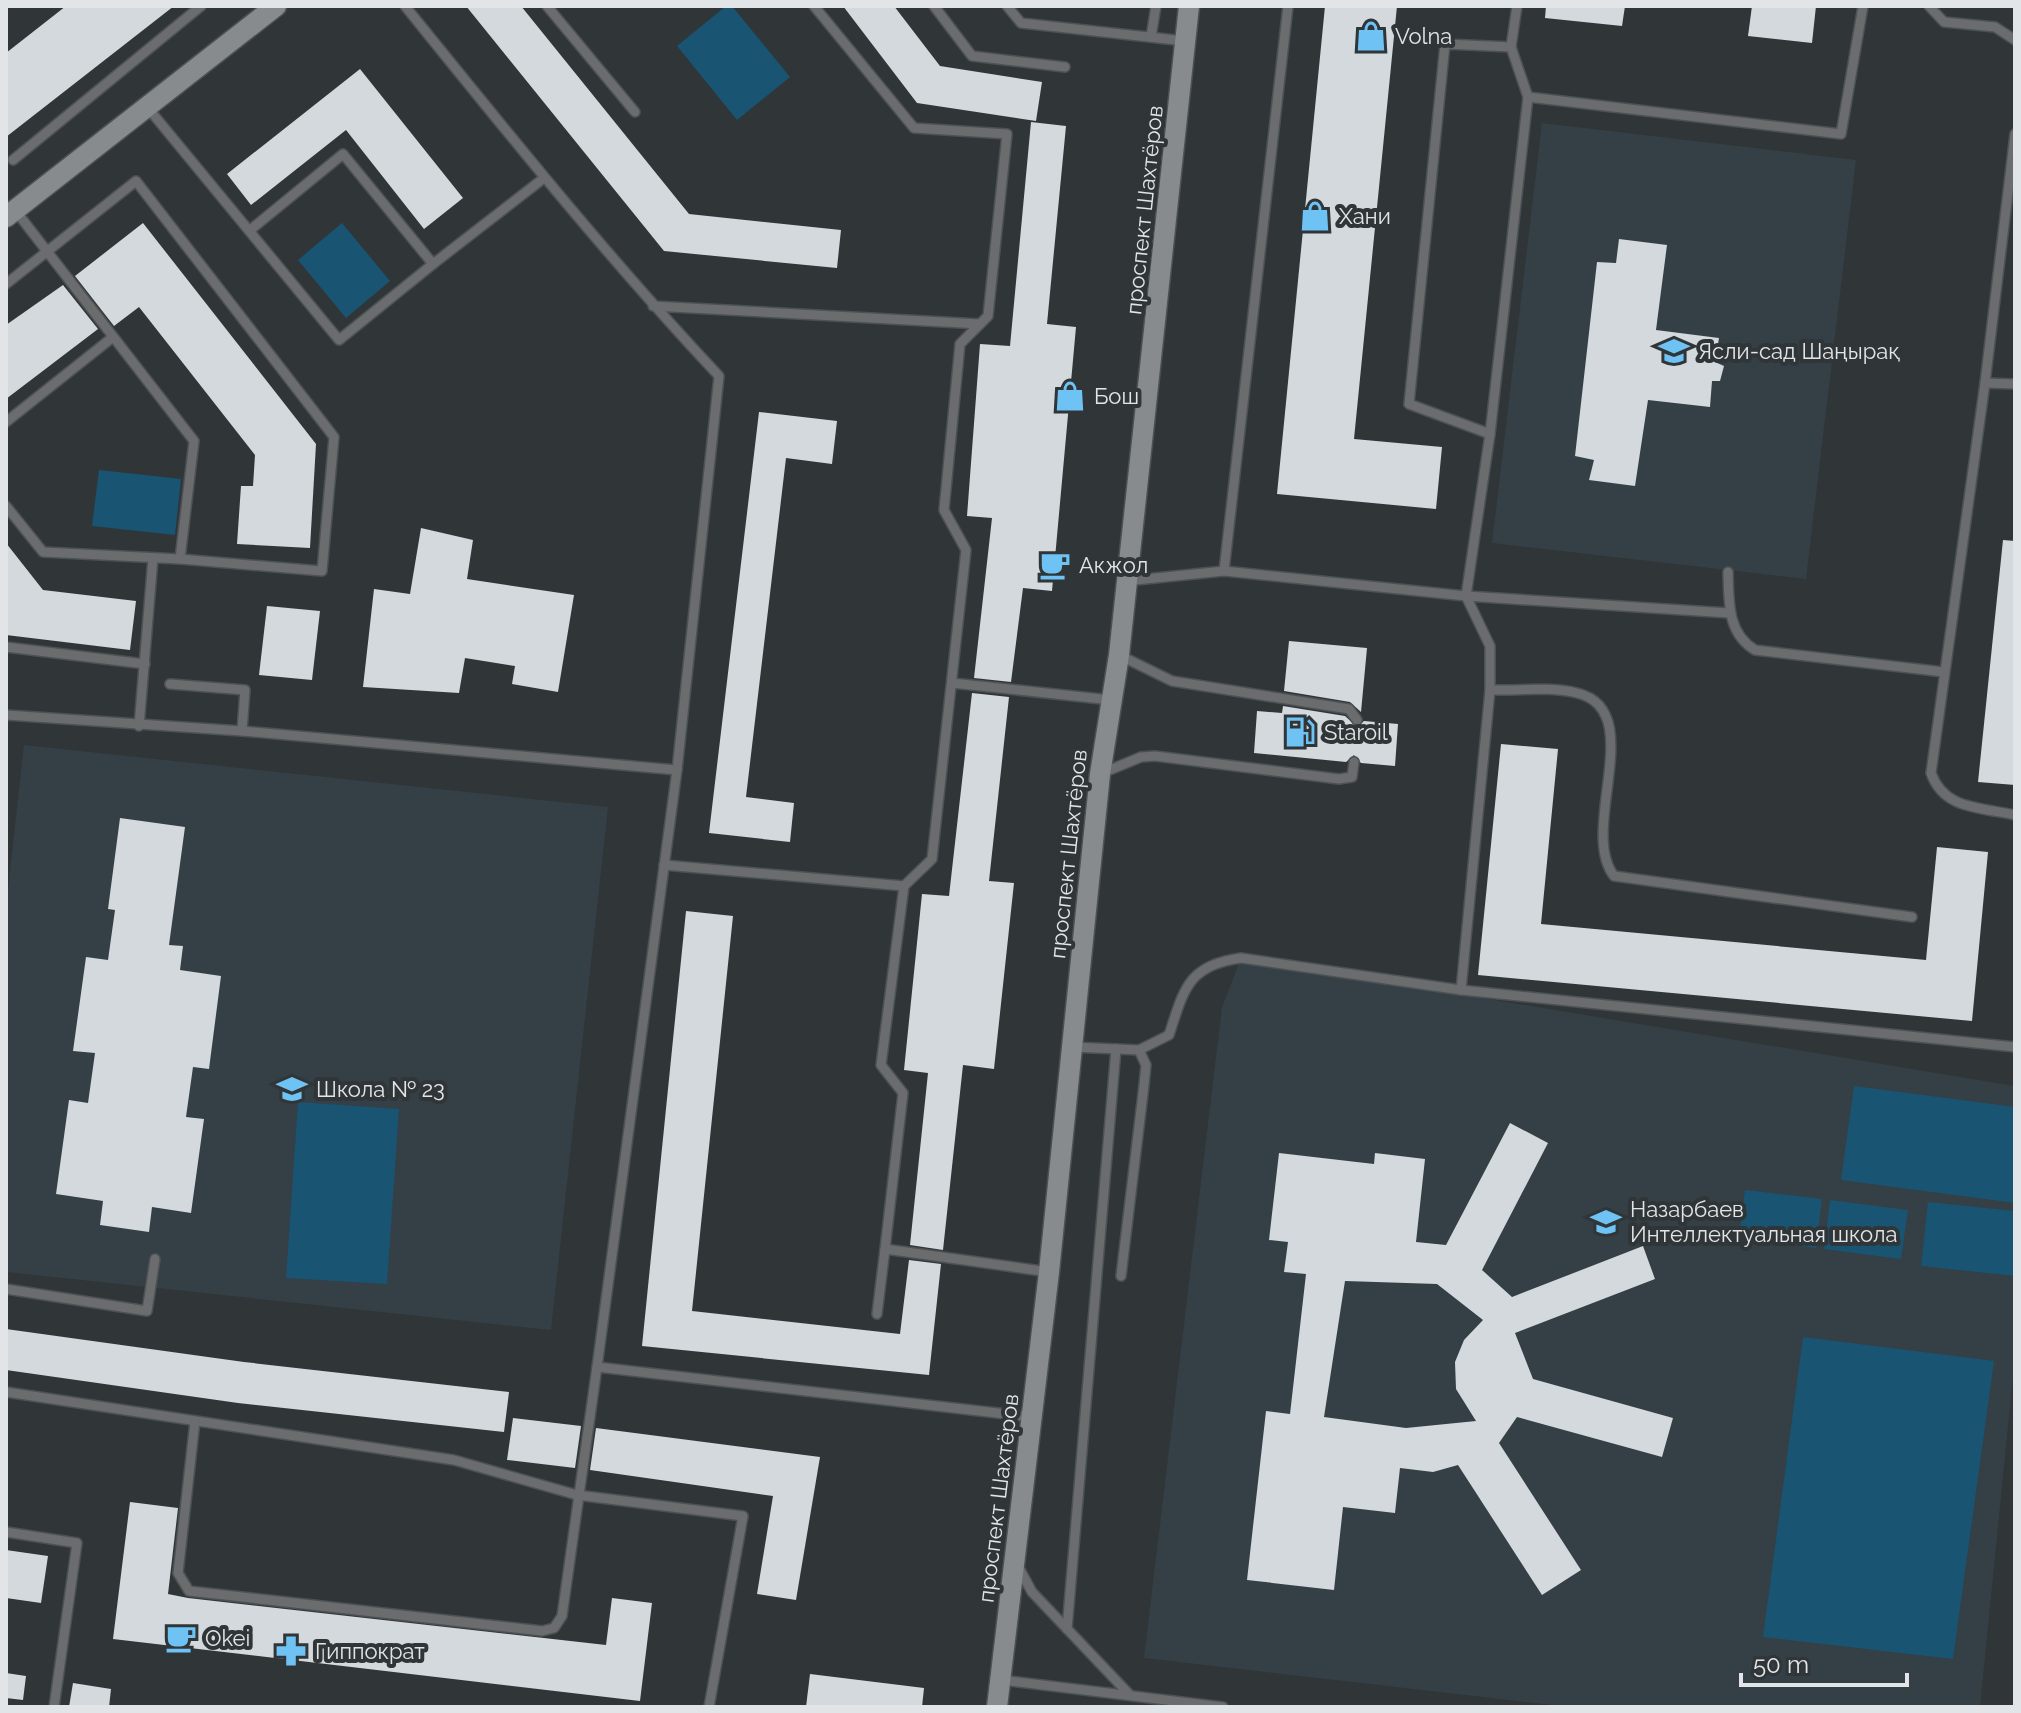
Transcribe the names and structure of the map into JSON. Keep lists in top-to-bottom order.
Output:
{
  "streets": {
    "street": ["проспект Шахтёров"]
  },
  "places": {
    "shop": ["Volna", "Хани", "Бош"],
    "school or university": ["Ясли-сад Шаңырақ", "Школа № 23", "Назарбаев Интеллектуальная школа"],
    "cafe": ["Акжол", "Okei"],
    "fuel station": ["Staroil"],
    "pharmacy": ["Гиппократ"]
  },
  "scale_bar": "50 m"
}
